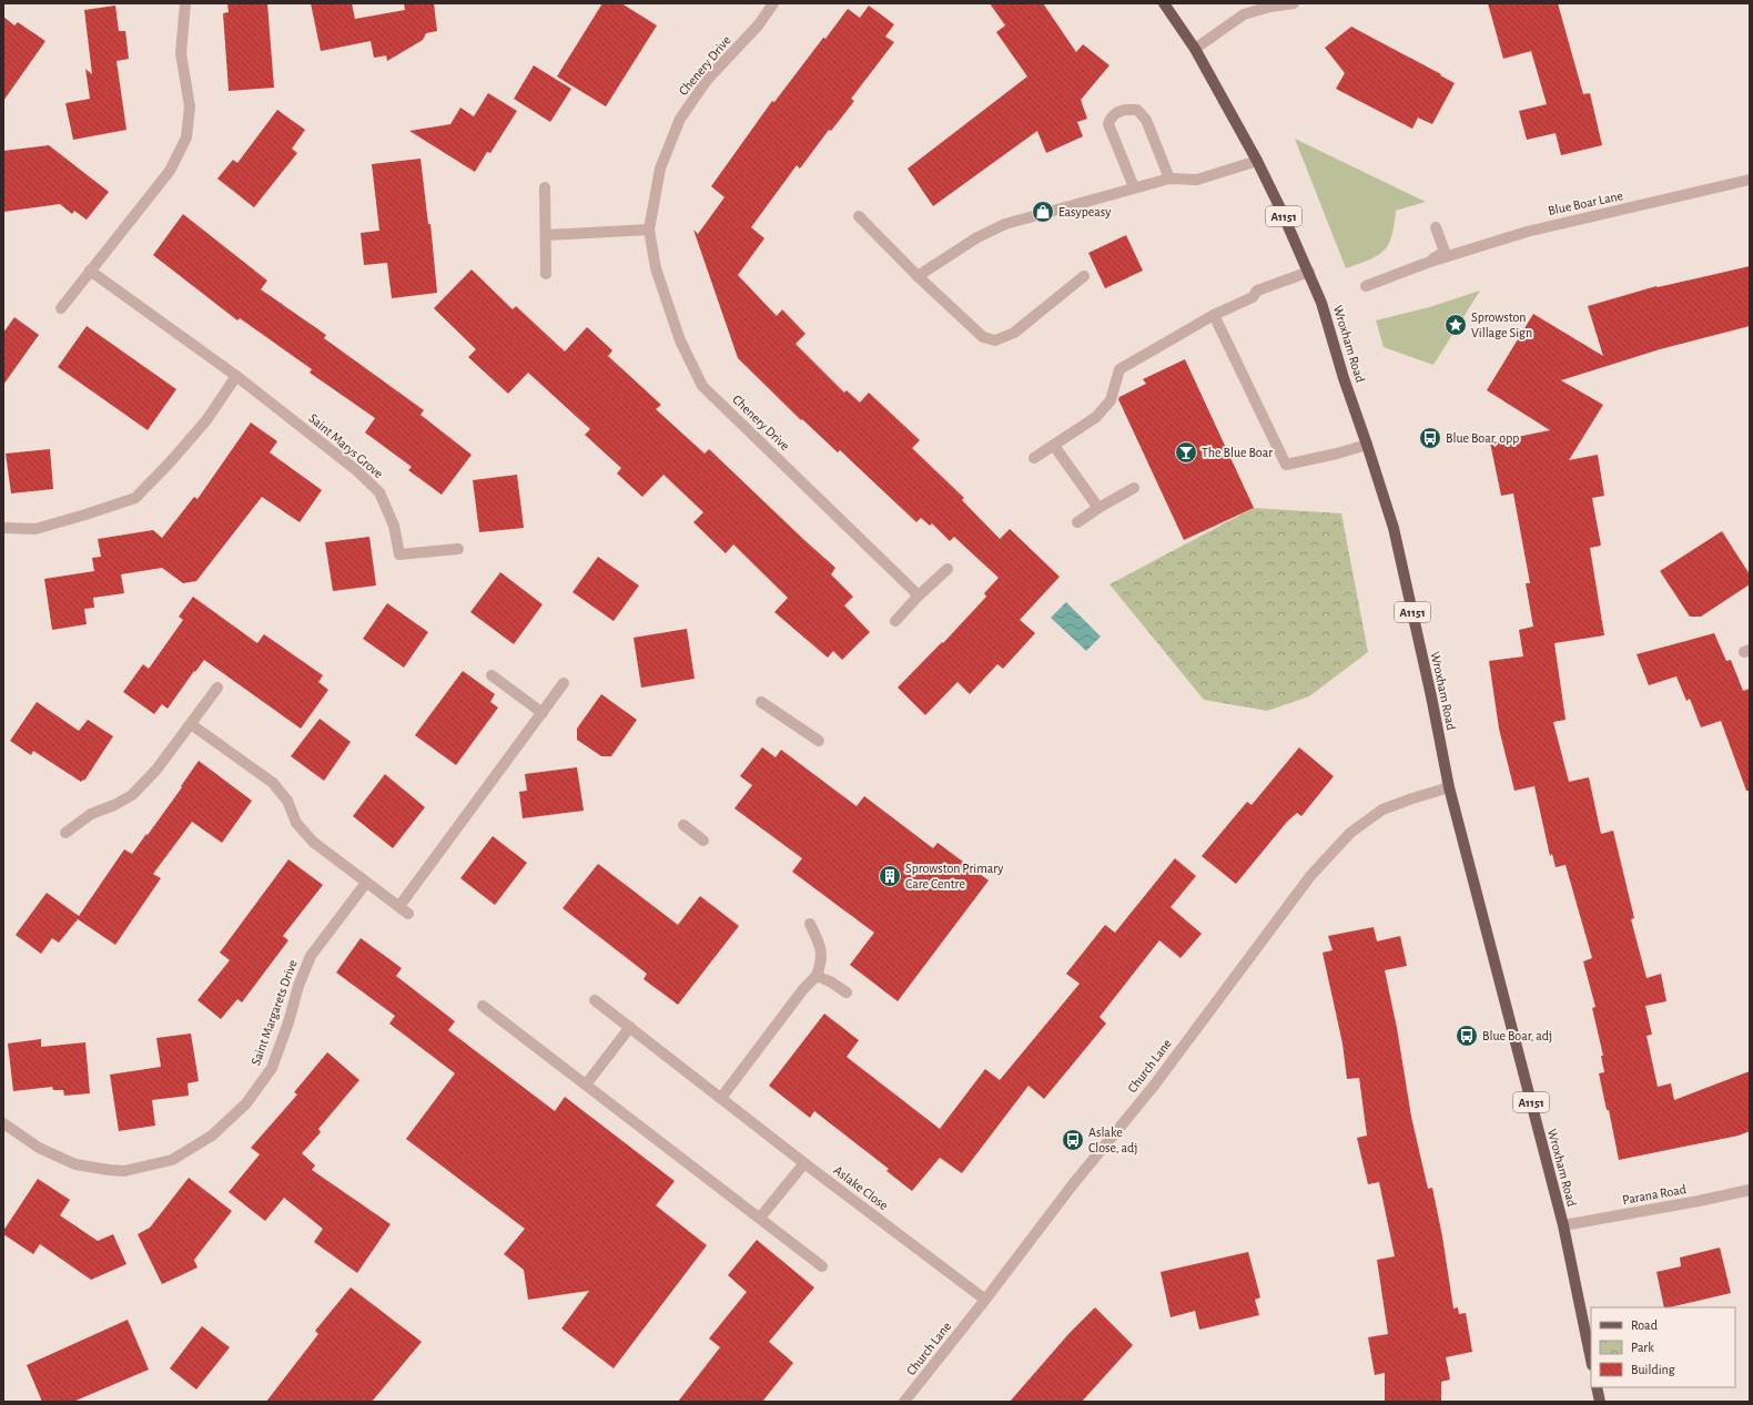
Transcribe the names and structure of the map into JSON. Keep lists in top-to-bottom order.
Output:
{
  "streets": {
    "main road": ["A1151", "Wroxham Road"],
    "street": [
      "Chenery Drive",
      "Blue Boar Lane",
      "Saint Marys Grove",
      "Saint Margarets Drive",
      "Church Lane",
      "Aslake Close",
      "Parana Road"
    ]
  },
  "crossings": [
    ["Wroxham Road", "Church Lane"],
    ["Wroxham Road", "Parana Road"],
    ["Church Lane", "Aslake Close"]
  ],
  "places": {
    "shop": ["Easypeasy"],
    "place": ["Sprowston Village Sign"],
    "bus stop": ["Blue Boar, opp", "Blue Boar, adj", "Aslake Close, adj"],
    "bar": ["The Blue Boar"],
    "building": ["Sprowston Primary Care Centre"]
  },
  "legend": ["Road", "Park", "Building"]
}
